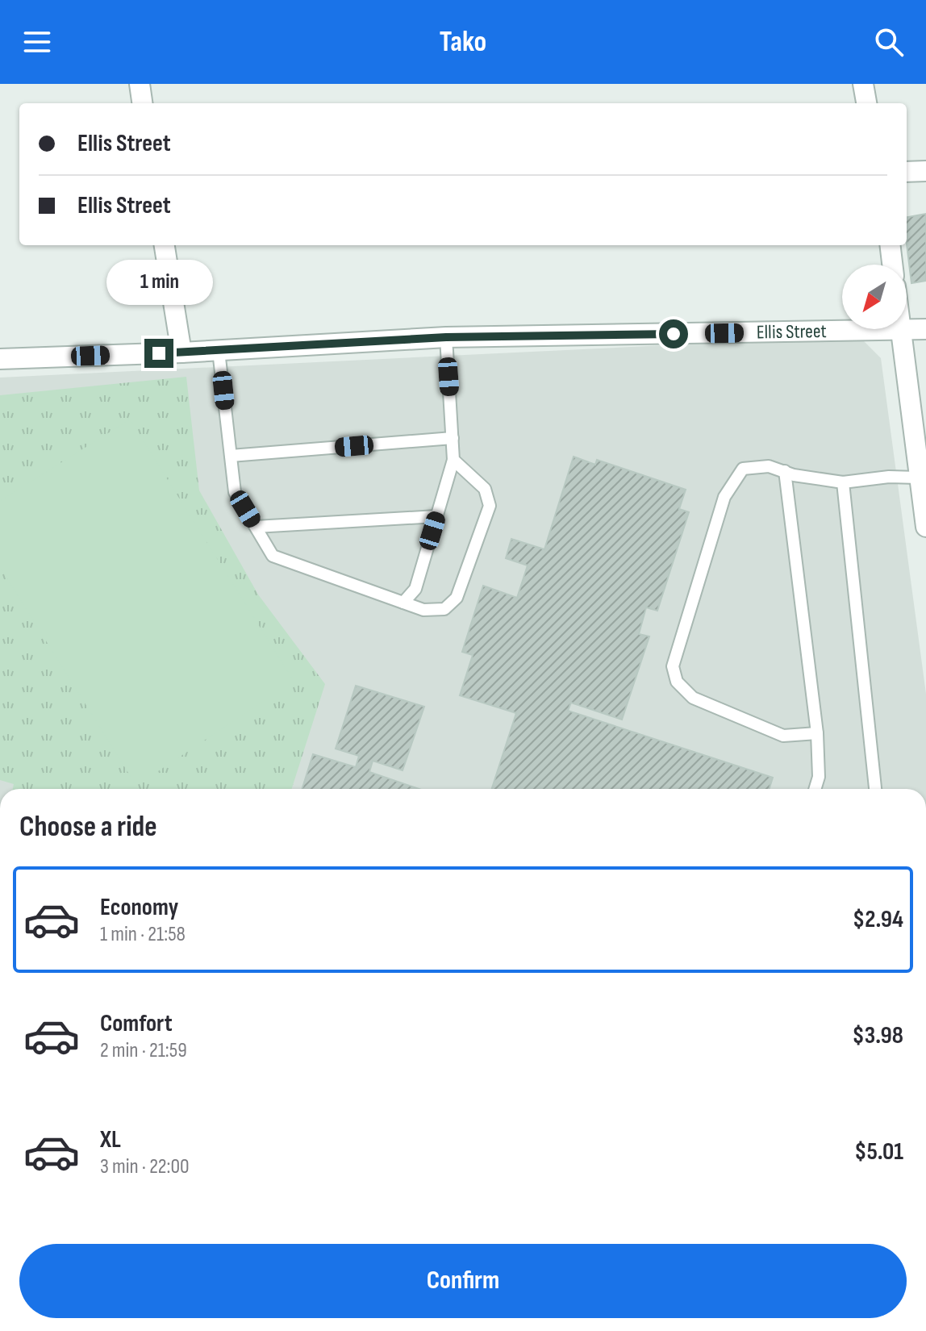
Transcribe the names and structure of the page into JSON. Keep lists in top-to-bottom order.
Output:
{
  "streets": {
    "street": ["Ellis Street"]
  },
  "north": "bottom left",
  "page": {
    "header": "Tako",
    "banner": ["Ellis Street", "Ellis Street"],
    "bubble": "1 min",
    "heading": "Choose a ride",
    "list": [
      {
        "name": "Economy",
        "note": "1 min · 21:58",
        "value": "$2.94"
      },
      {
        "name": "Comfort",
        "note": "2 min · 21:59",
        "value": "$3.98"
      },
      {
        "name": "XL",
        "note": "3 min · 22:00",
        "value": "$5.01"
      }
    ],
    "buttons": "Confirm"
  }
}
